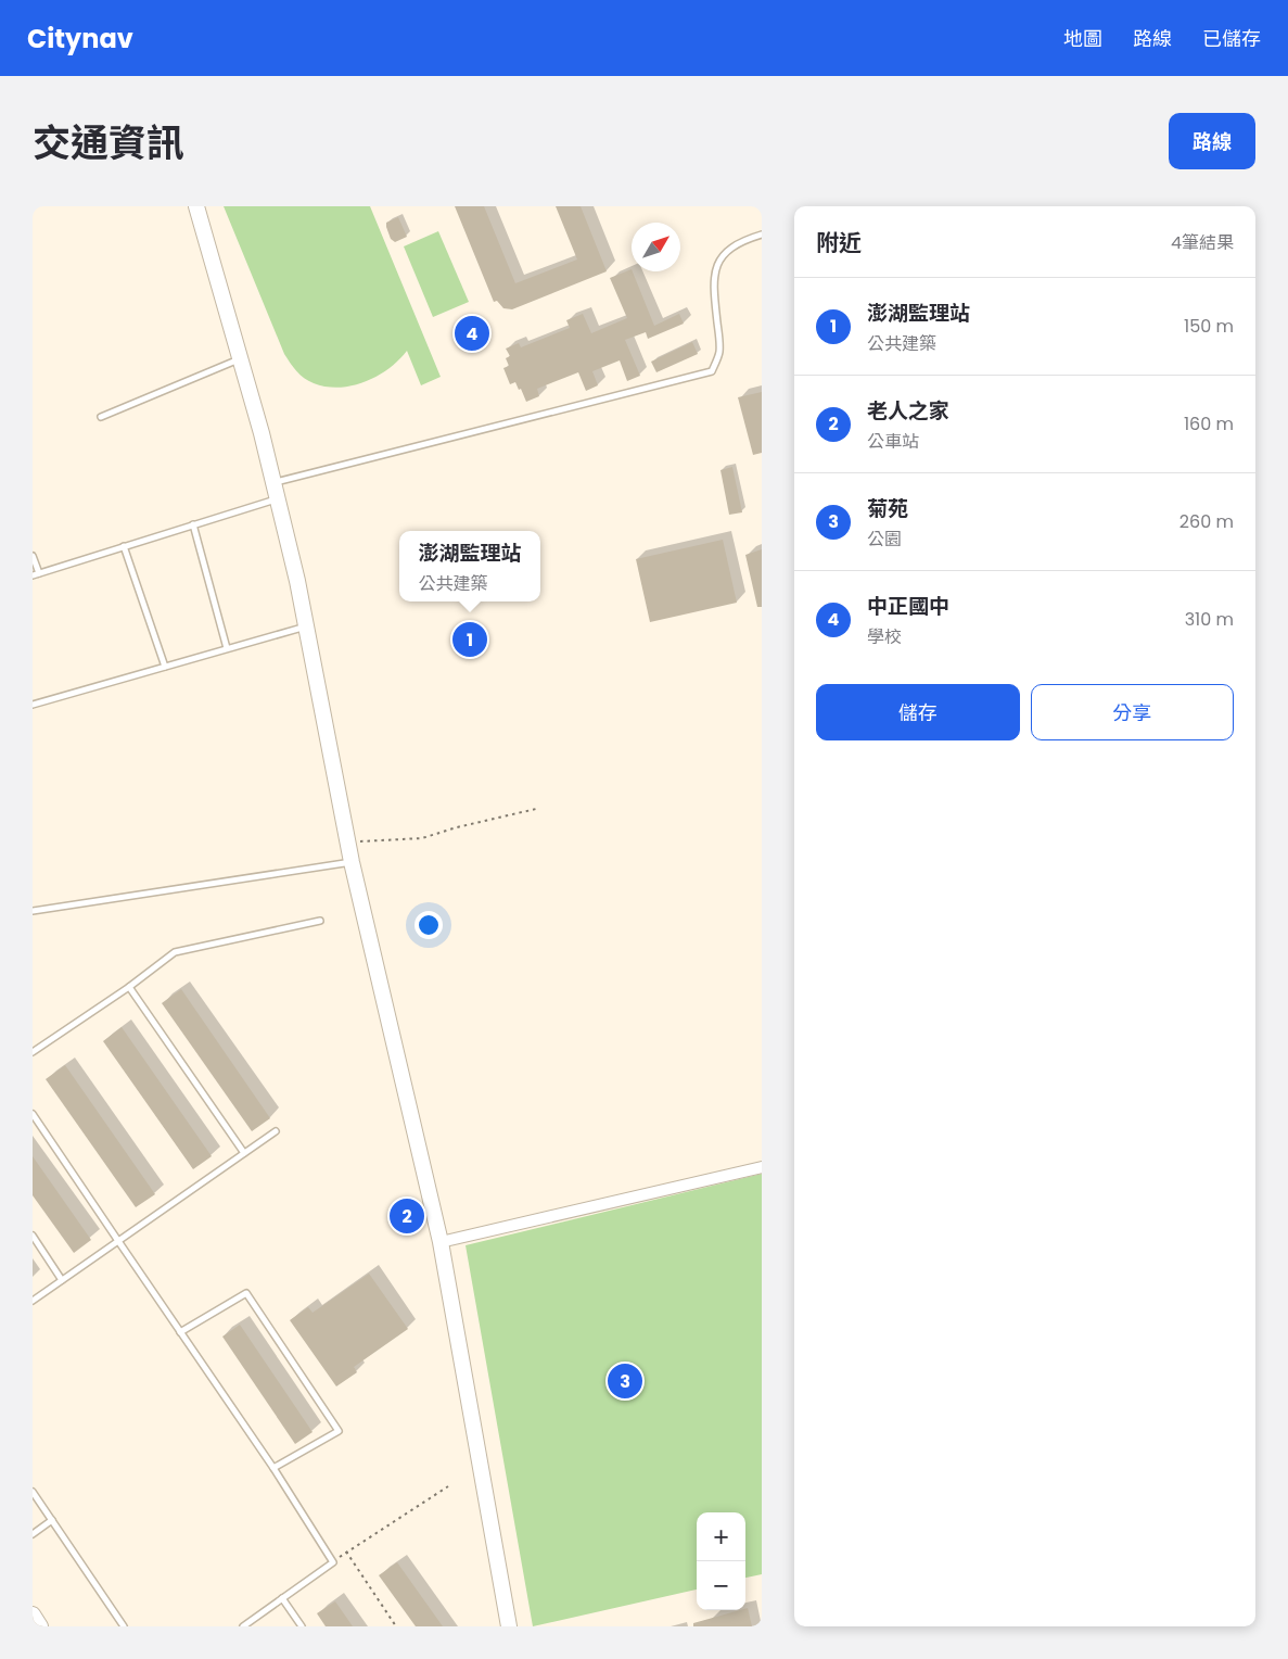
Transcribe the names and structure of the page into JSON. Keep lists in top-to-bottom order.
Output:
{
  "north": "top right",
  "page": {
    "header": "Citynav",
    "nav": ["地圖", "路線", "已儲存"],
    "title": "交通資訊",
    "buttons": [
      "路線",
      ["儲存", "分享"]
    ],
    "heading": ["附近", "4筆結果"],
    "list": [
      {
        "mark": "1",
        "name": "澎湖監理站",
        "note": "公共建築",
        "value": "150 m"
      },
      {
        "mark": "2",
        "name": "老人之家",
        "note": "公車站",
        "value": "160 m"
      },
      {
        "mark": "3",
        "name": "菊苑",
        "note": "公園",
        "value": "260 m"
      },
      {
        "mark": "4",
        "name": "中正國中",
        "note": "學校",
        "value": "310 m"
      }
    ],
    "pins": [
      "4",
      "1",
      "2",
      "3"
    ],
    "popup": ["澎湖監理站", "公共建築"],
    "map_buttons": ["+", "−"]
  }
}
